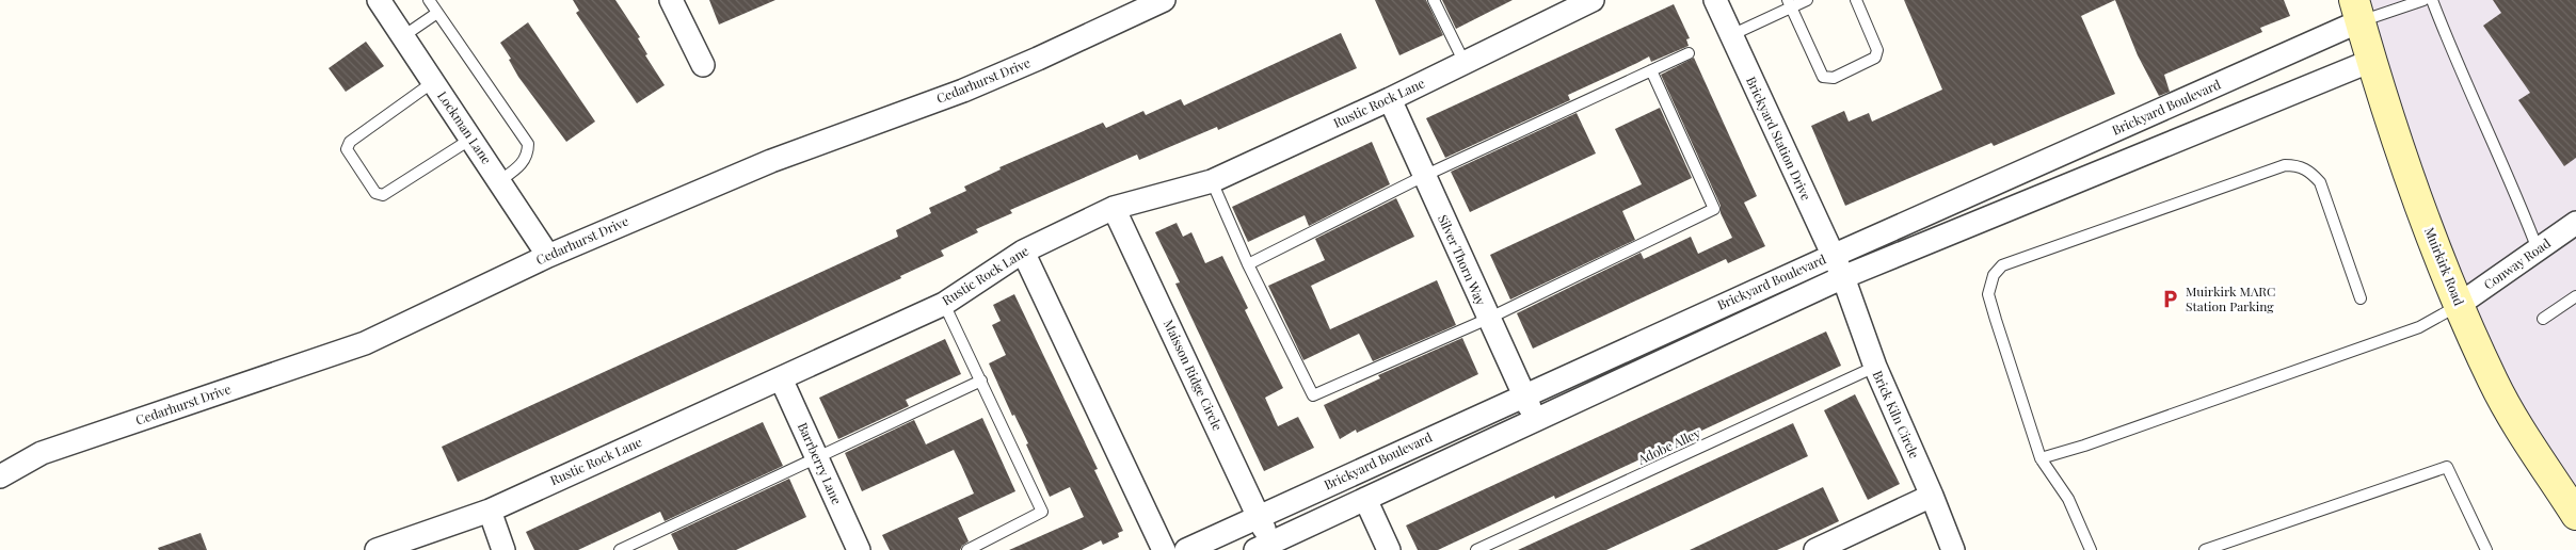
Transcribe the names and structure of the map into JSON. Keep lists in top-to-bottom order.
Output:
{
  "streets": {
    "main road": ["Muirkirk Road"],
    "street": [
      "Cedarhurst Drive",
      "Rustic Rock Lane",
      "Brickyard Boulevard",
      "Lockman Lane",
      "Brickyard Station Drive",
      "Silver Thorn Way",
      "Conway Road",
      "Maisson Ridge Circle",
      "Brick Kiln Circle",
      "Barrberry Lane"
    ],
    "lane": ["Adobe Alley"]
  },
  "crossings": [
    ["Cedarhurst Drive", "Lockman Lane"],
    ["Rustic Rock Lane", "Silver Thorn Way"],
    ["Rustic Rock Lane", "Maisson Ridge Circle"],
    ["Rustic Rock Lane", "Barrberry Lane"],
    ["Brickyard Boulevard", "Brickyard Station Drive"],
    ["Brickyard Boulevard", "Silver Thorn Way"],
    ["Brickyard Boulevard", "Muirkirk Road"],
    ["Brickyard Boulevard", "Maisson Ridge Circle"],
    ["Brickyard Boulevard", "Brick Kiln Circle"],
    ["Brickyard Station Drive", "Brick Kiln Circle"],
    ["Conway Road", "Muirkirk Road"],
    ["Brick Kiln Circle", "Adobe Alley"]
  ],
  "places": {
    "parking": ["Muirkirk MARC Station Parking"]
  }
}
